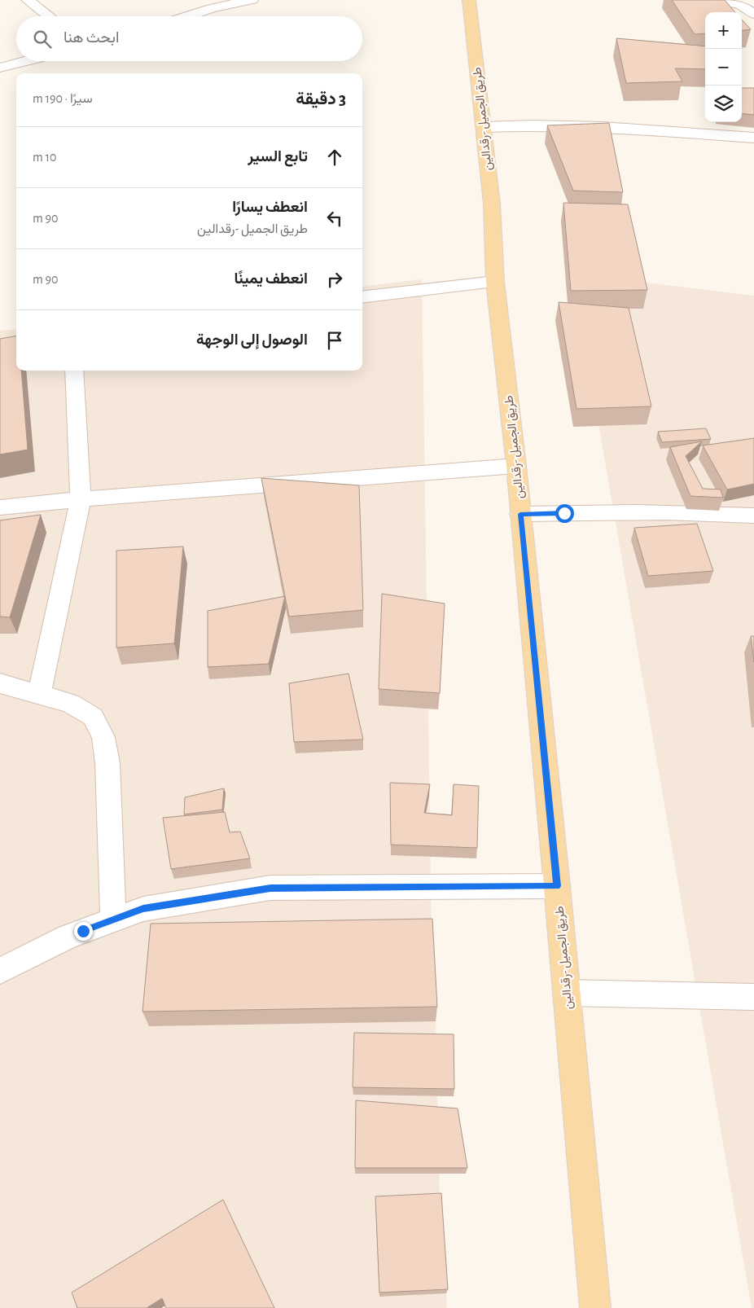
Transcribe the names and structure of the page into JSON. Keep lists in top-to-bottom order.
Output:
{
  "streets": {
    "main road": ["طريق الجميل -رقدالين"]
  },
  "page": {
    "map_buttons": ["+", "−"],
    "search": "ابحث هنا",
    "heading": ["3 دقيقة", "سيرًا · 190 m"],
    "list": [
      ["تابع السير", "10 m"],
      ["انعطف يسارًا", "طريق الجميل -رقدالين", "90 m"],
      ["انعطف يمينًا", "90 m"],
      "الوصول إلى الوجهة"
    ]
  }
}
